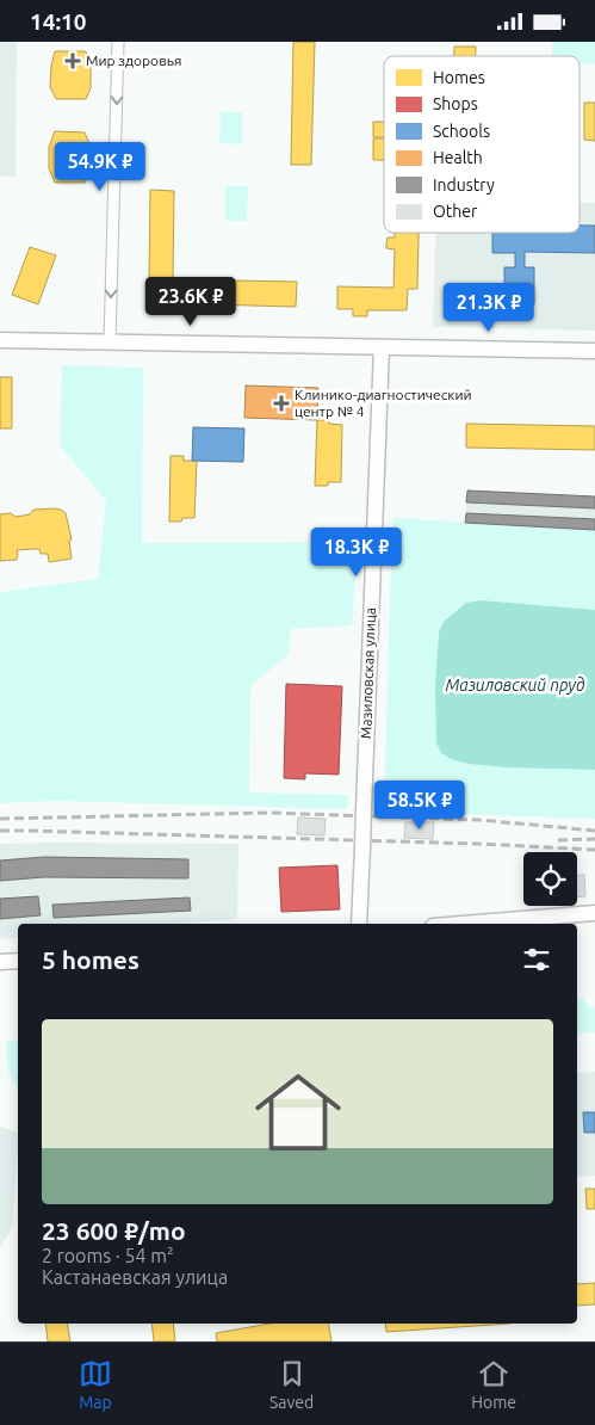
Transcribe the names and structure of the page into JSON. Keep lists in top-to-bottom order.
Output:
{
  "streets": {
    "street": ["Мазиловская улица"]
  },
  "water": ["Мазиловский пруд"],
  "places": {
    "health": ["Мир здоровья", "Клинико-диагностический центр № 4"]
  },
  "legend": [
    "Homes",
    "Shops",
    "Schools",
    "Health",
    "Industry",
    "Other"
  ],
  "page": {
    "status": "14:10",
    "price": [
      "54.9K ₽",
      "23.6K ₽",
      "21.3K ₽",
      "18.3K ₽",
      "58.5K ₽"
    ],
    "heading": "5 homes",
    "list": [
      {
        "name": "23 600 ₽/mo",
        "note": "2 rooms · 54 m² · Кастанаевская улица"
      }
    ],
    "tabs": ["Map", "Saved", "Home"]
  }
}
